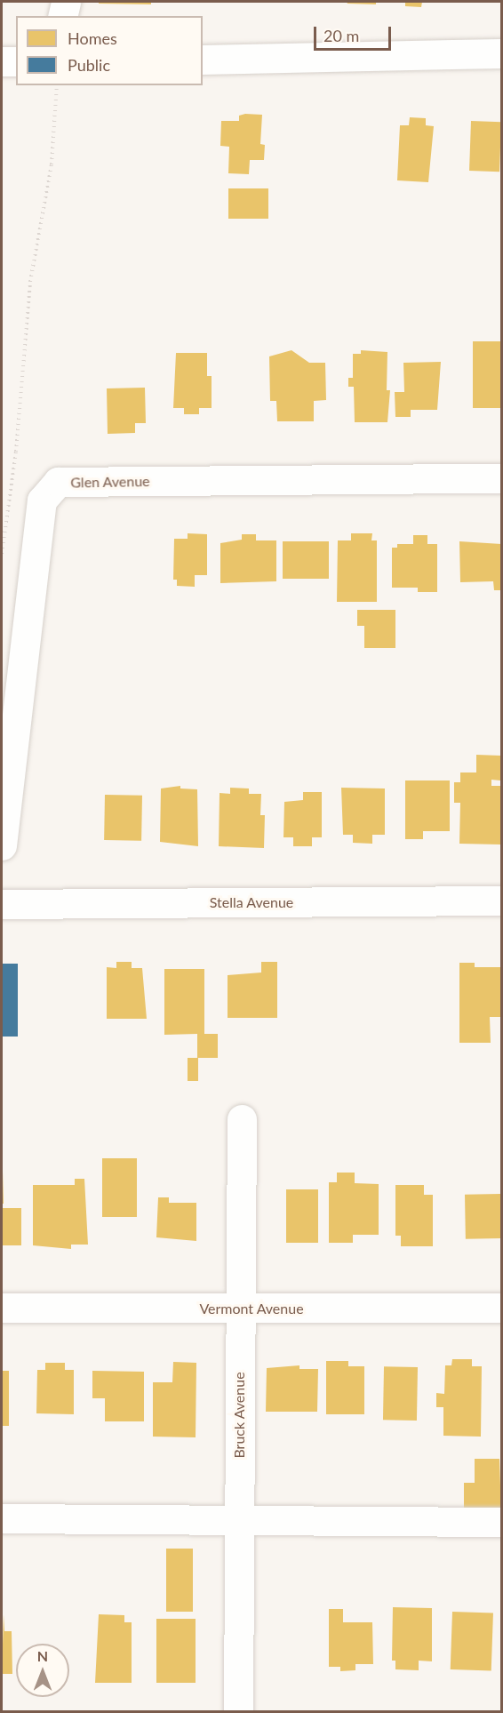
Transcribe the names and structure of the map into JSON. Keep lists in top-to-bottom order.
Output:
{
  "streets": {
    "street": [
      "Glen Avenue",
      "Stella Avenue",
      "Vermont Avenue",
      "Bruck Avenue"
    ]
  },
  "crossings": [
    ["Vermont Avenue", "Bruck Avenue"]
  ],
  "legend": ["Homes", "Public"],
  "scale_bar": "20 m",
  "north": "top"
}
